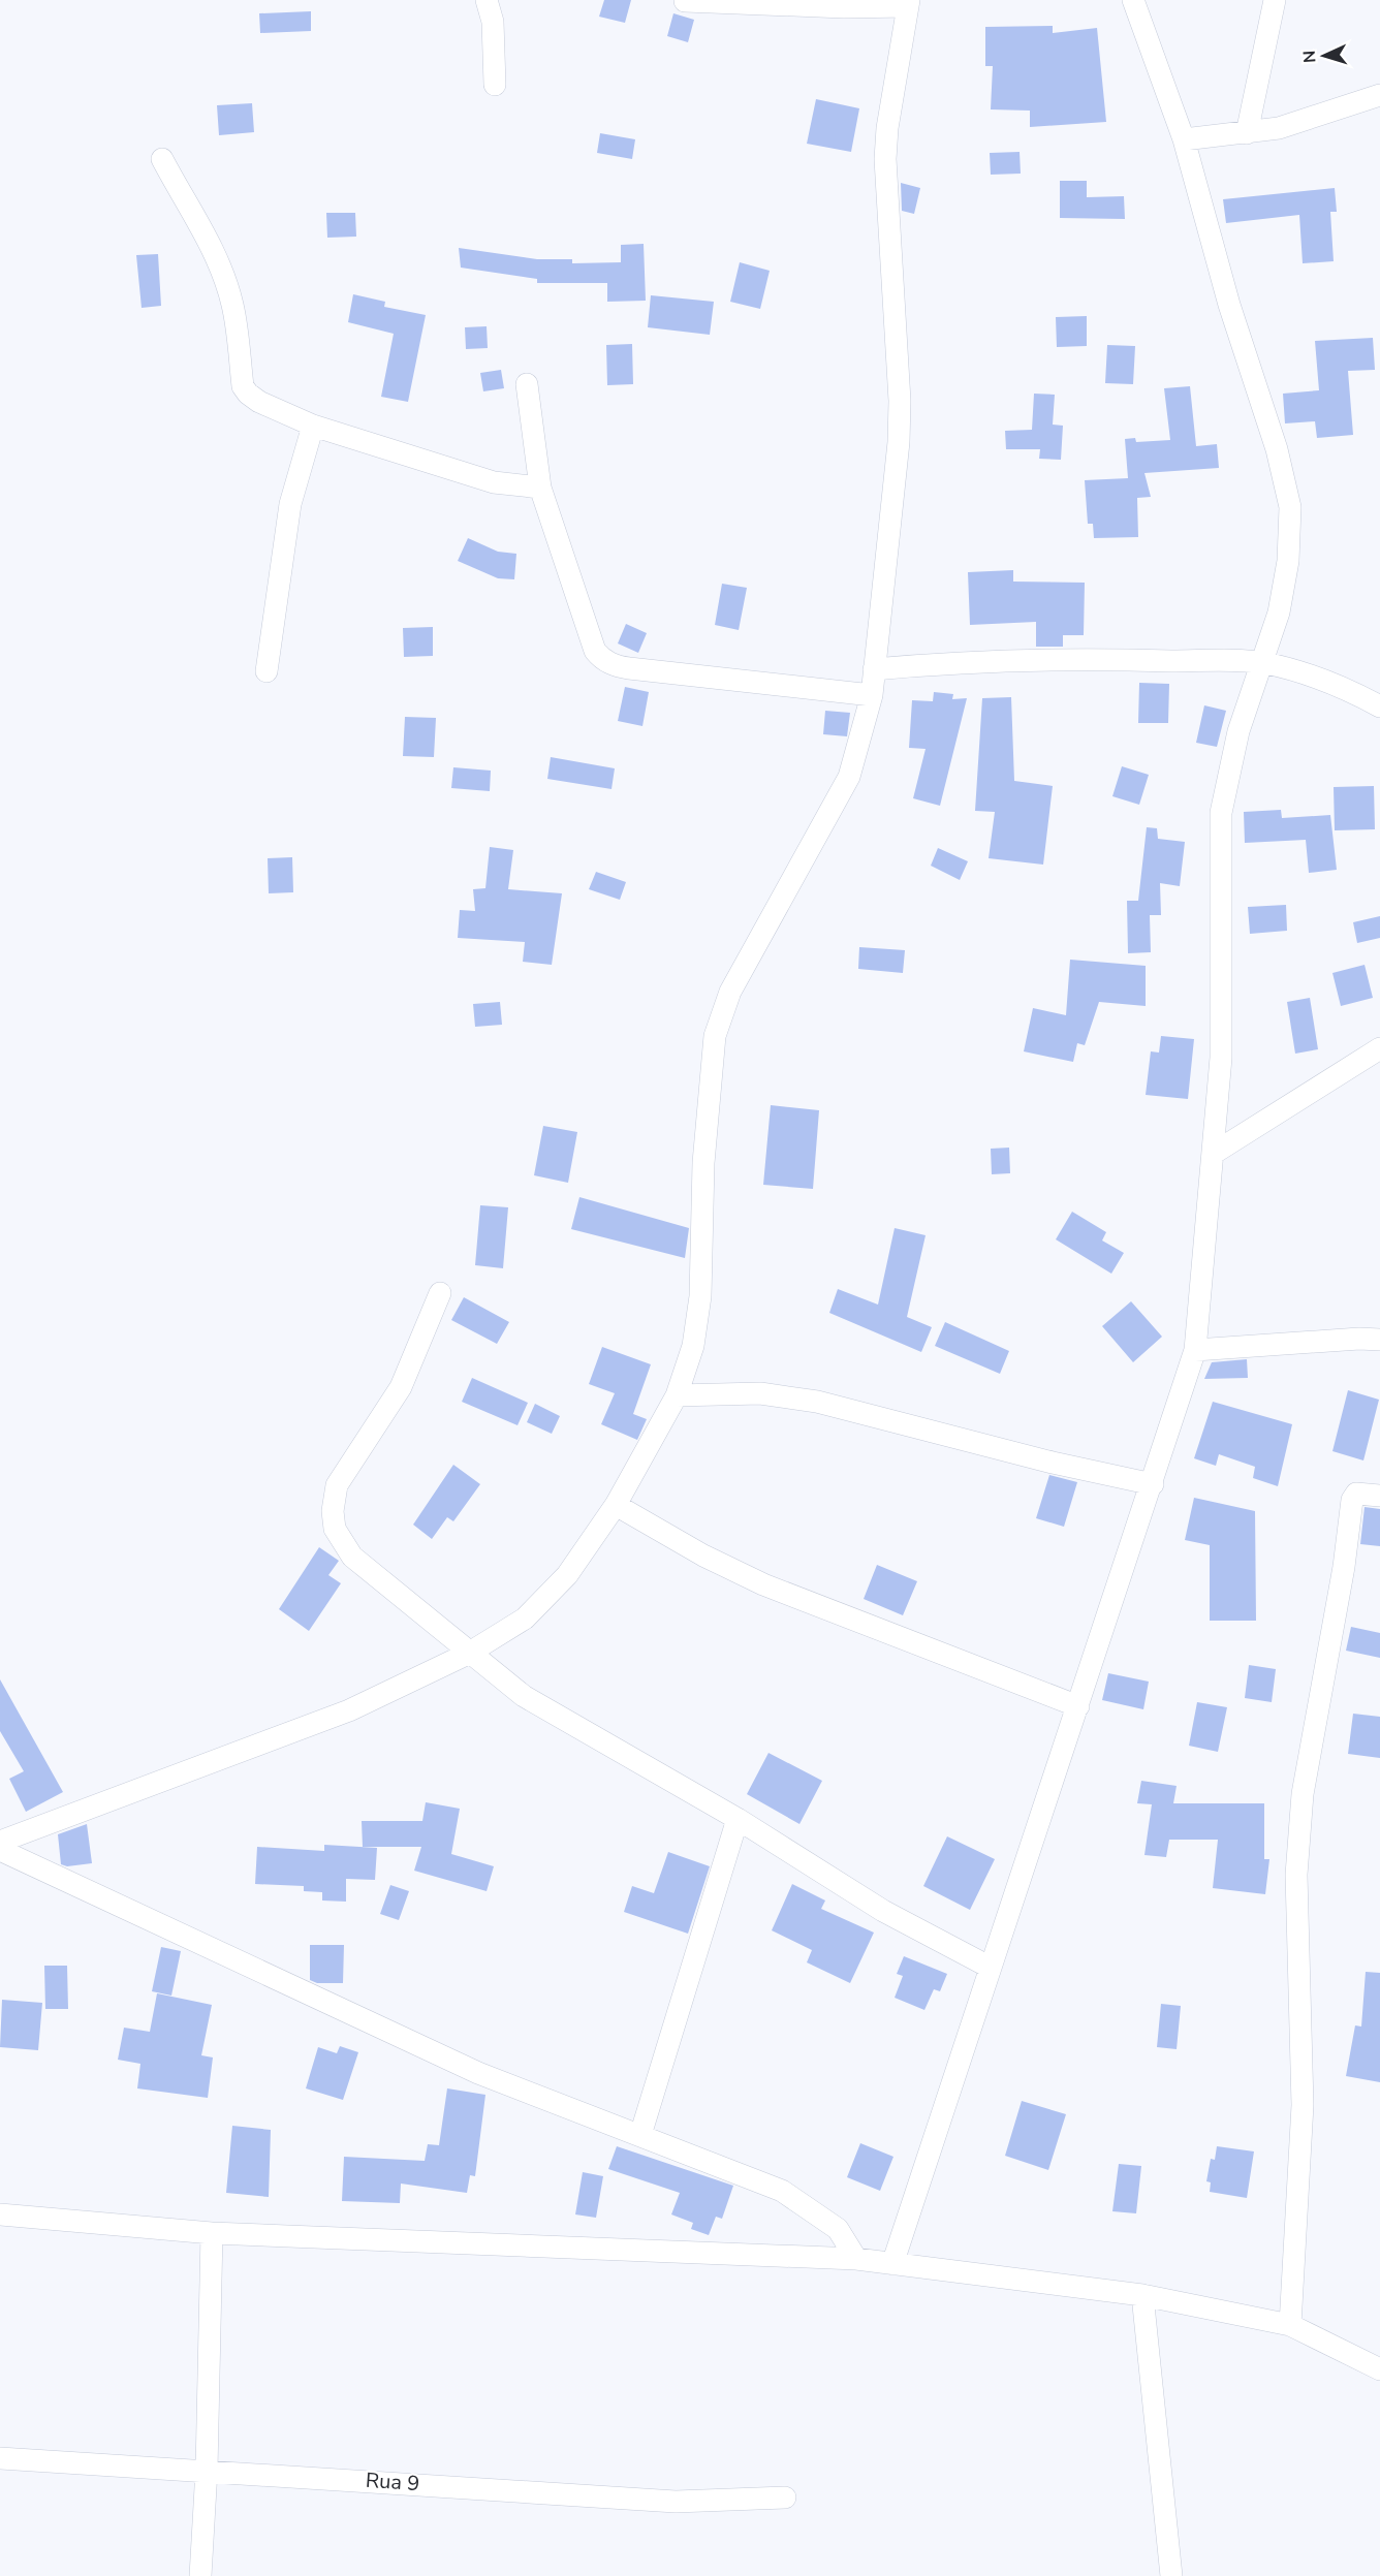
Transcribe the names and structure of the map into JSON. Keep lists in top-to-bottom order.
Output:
{
  "streets": {
    "street": ["Rua 9"]
  },
  "north": "left"
}
